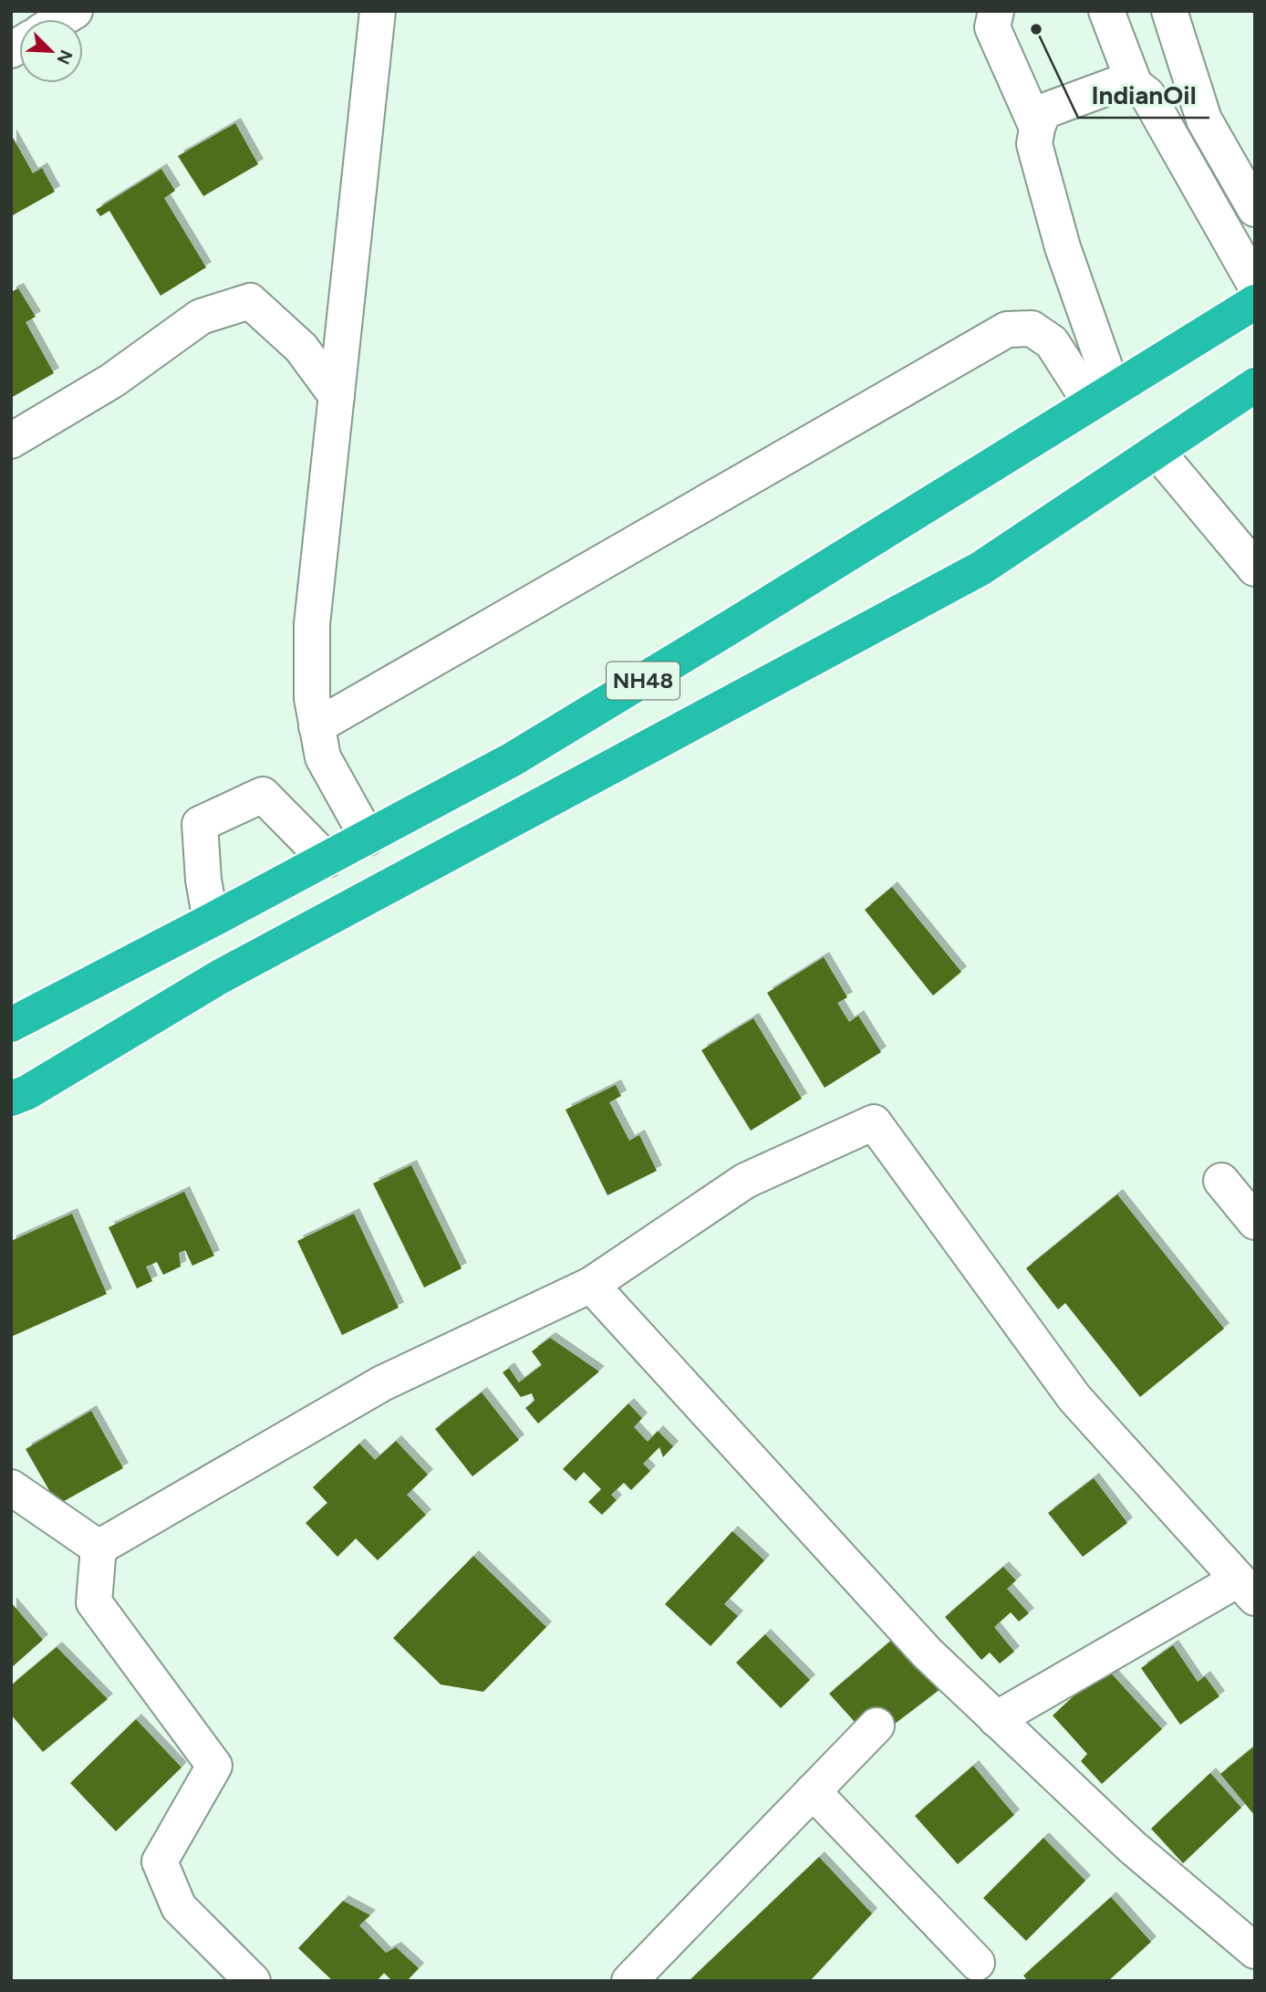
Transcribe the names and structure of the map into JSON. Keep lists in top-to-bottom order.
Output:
{
  "streets": {
    "highway": ["NH48"]
  },
  "places": ["IndianOil"],
  "north": "bottom right"
}
